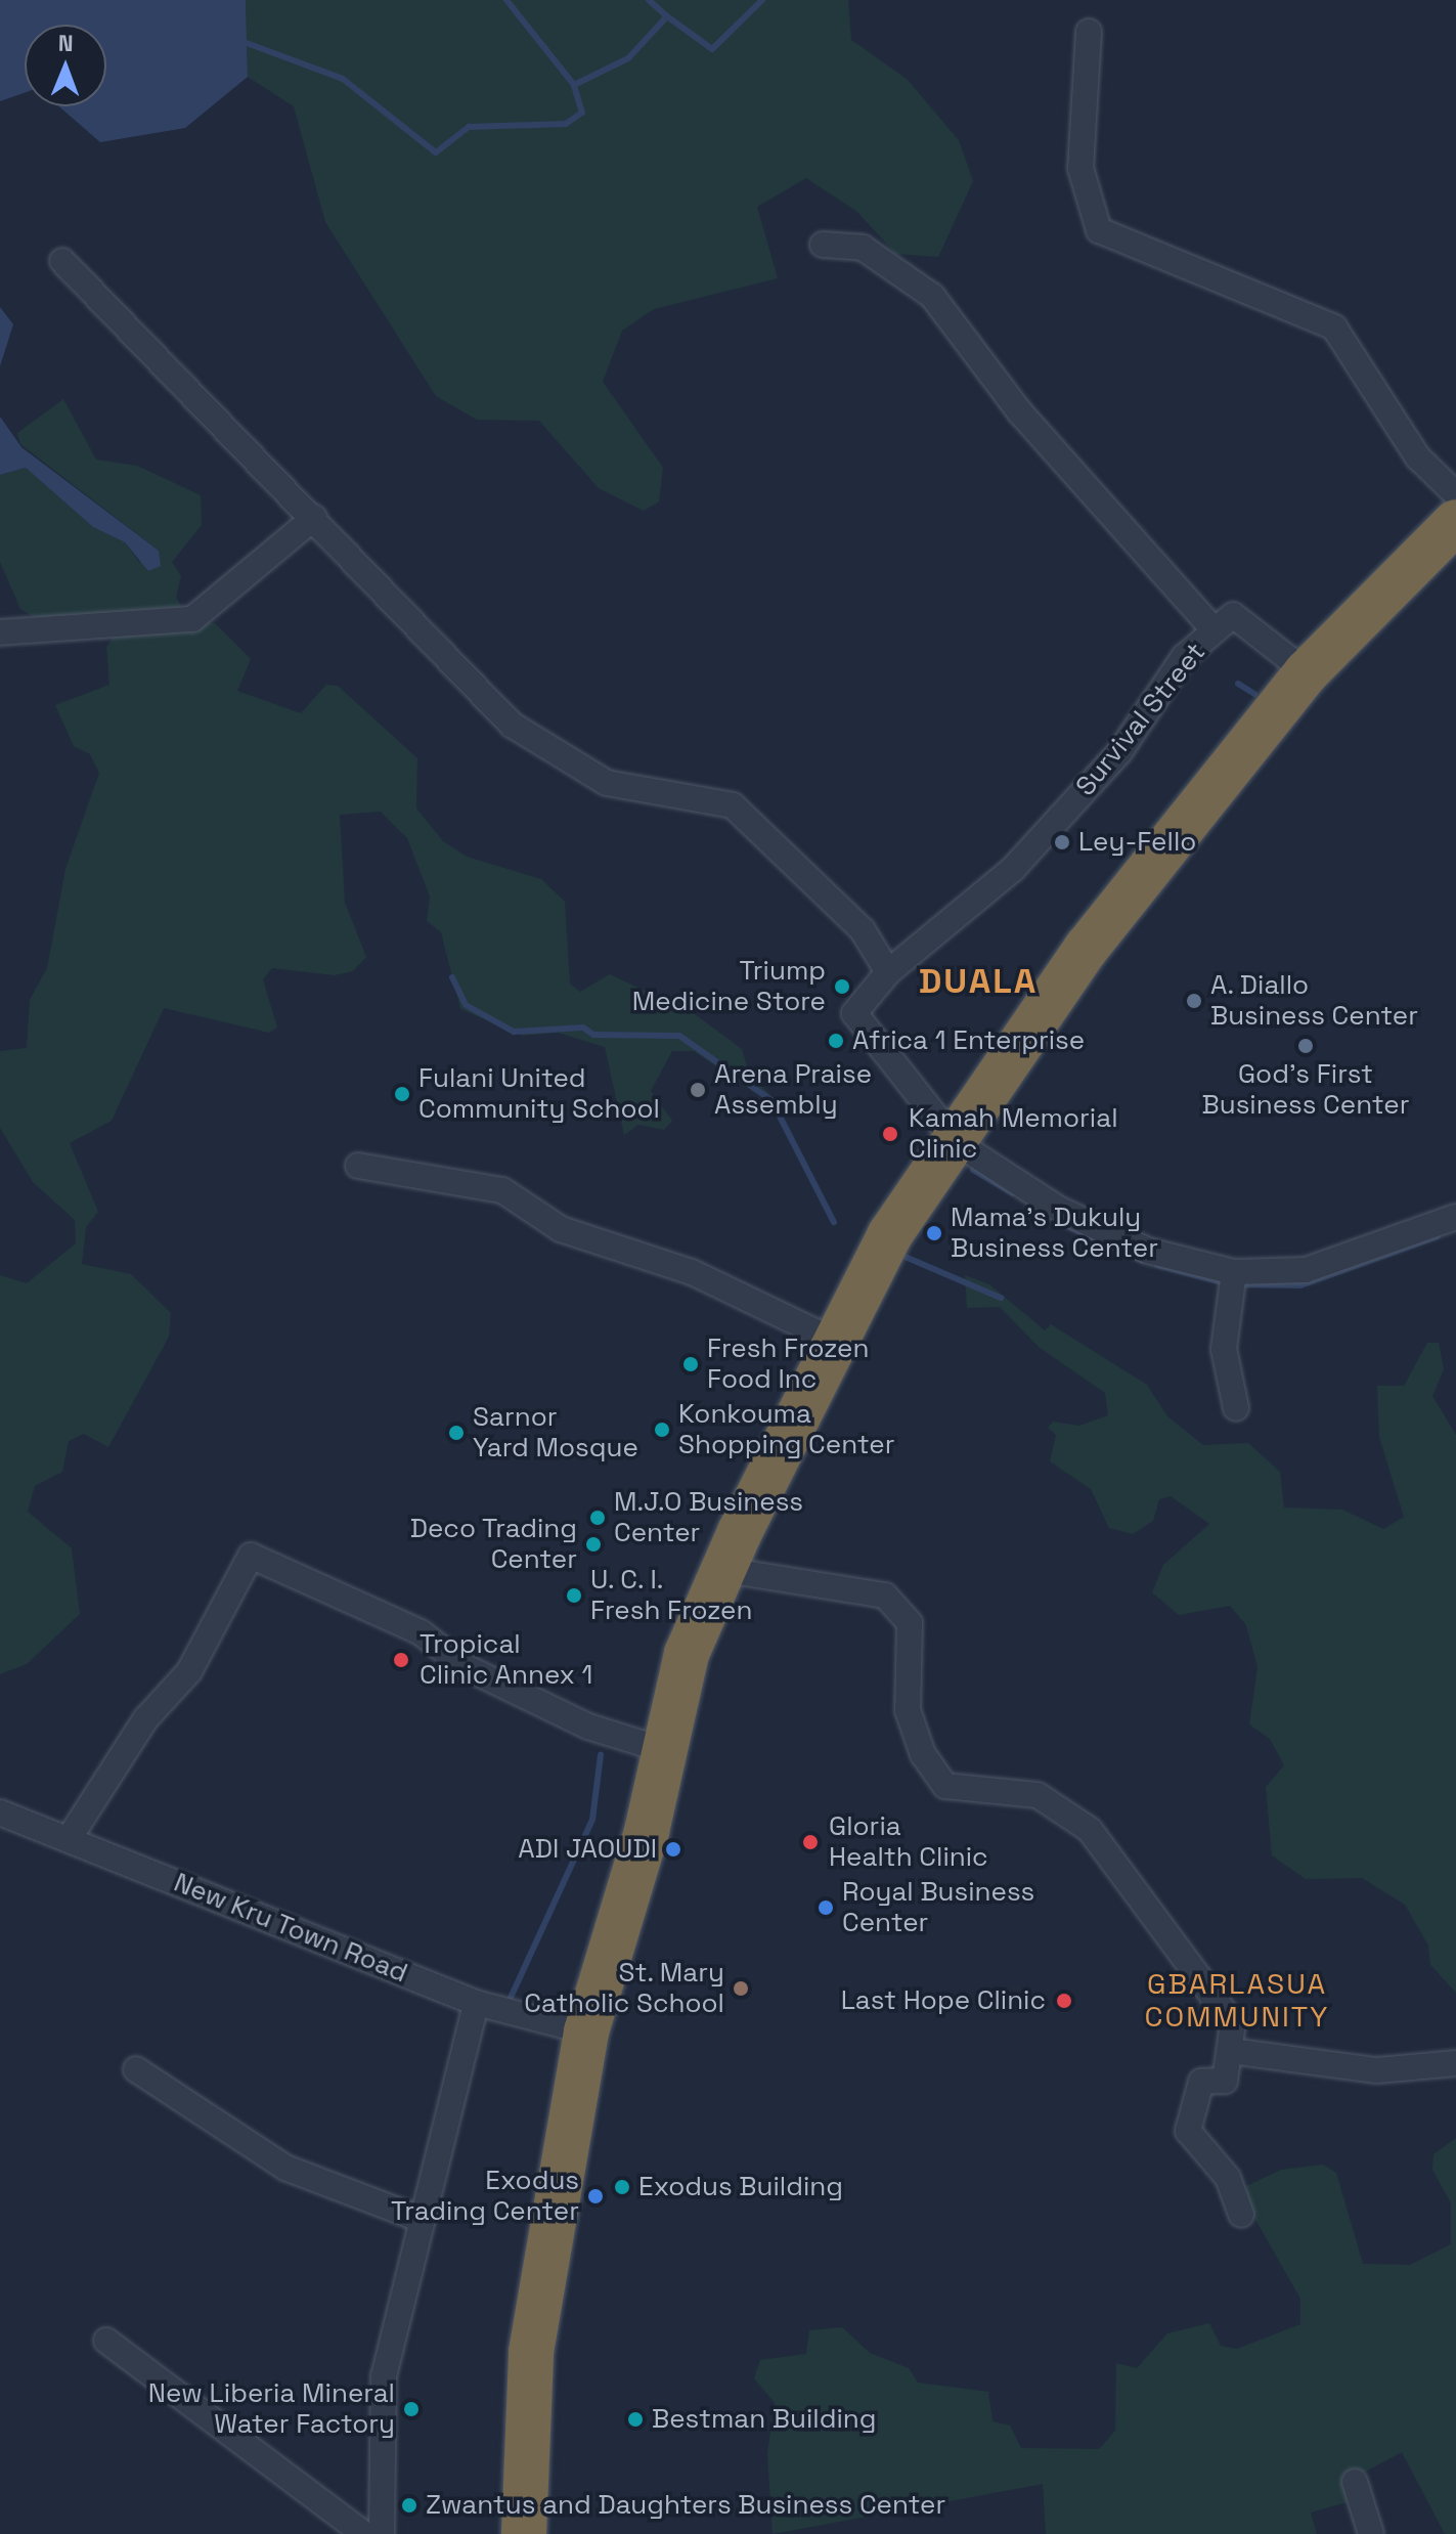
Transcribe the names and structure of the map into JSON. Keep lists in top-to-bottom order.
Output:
{
  "streets": {
    "street": ["Survival Street", "New Kru Town Road"]
  },
  "districts": ["DUALA", "GBARLASUA COMMUNITY"],
  "places": [
    "Ley-Fello",
    "Triump Medicine Store",
    "A. Diallo Business Center",
    "Africa 1 Enterprise",
    "God's First Business Center",
    "Arena Praise Assembly",
    "Fulani United Community School",
    "Kamah Memorial Clinic",
    "Mama's Dukuly Business Center",
    "Fresh Frozen Food Inc",
    "Konkouma Shopping Center",
    "Sarnor Yard Mosque",
    "M.J.O Business Center",
    "Deco Trading Center",
    "U. C. I. Fresh Frozen",
    "Tropical Clinic Annex 1",
    "Gloria Health Clinic",
    "ADI JAOUDI",
    "Royal Business Center",
    "St. Mary Catholic School",
    "Last Hope Clinic",
    "Exodus Building",
    "Exodus Trading Center",
    "New Liberia Mineral Water Factory",
    "Bestman Building",
    "Zwantus and Daughters Business Center"
  ],
  "north": "top"
}
